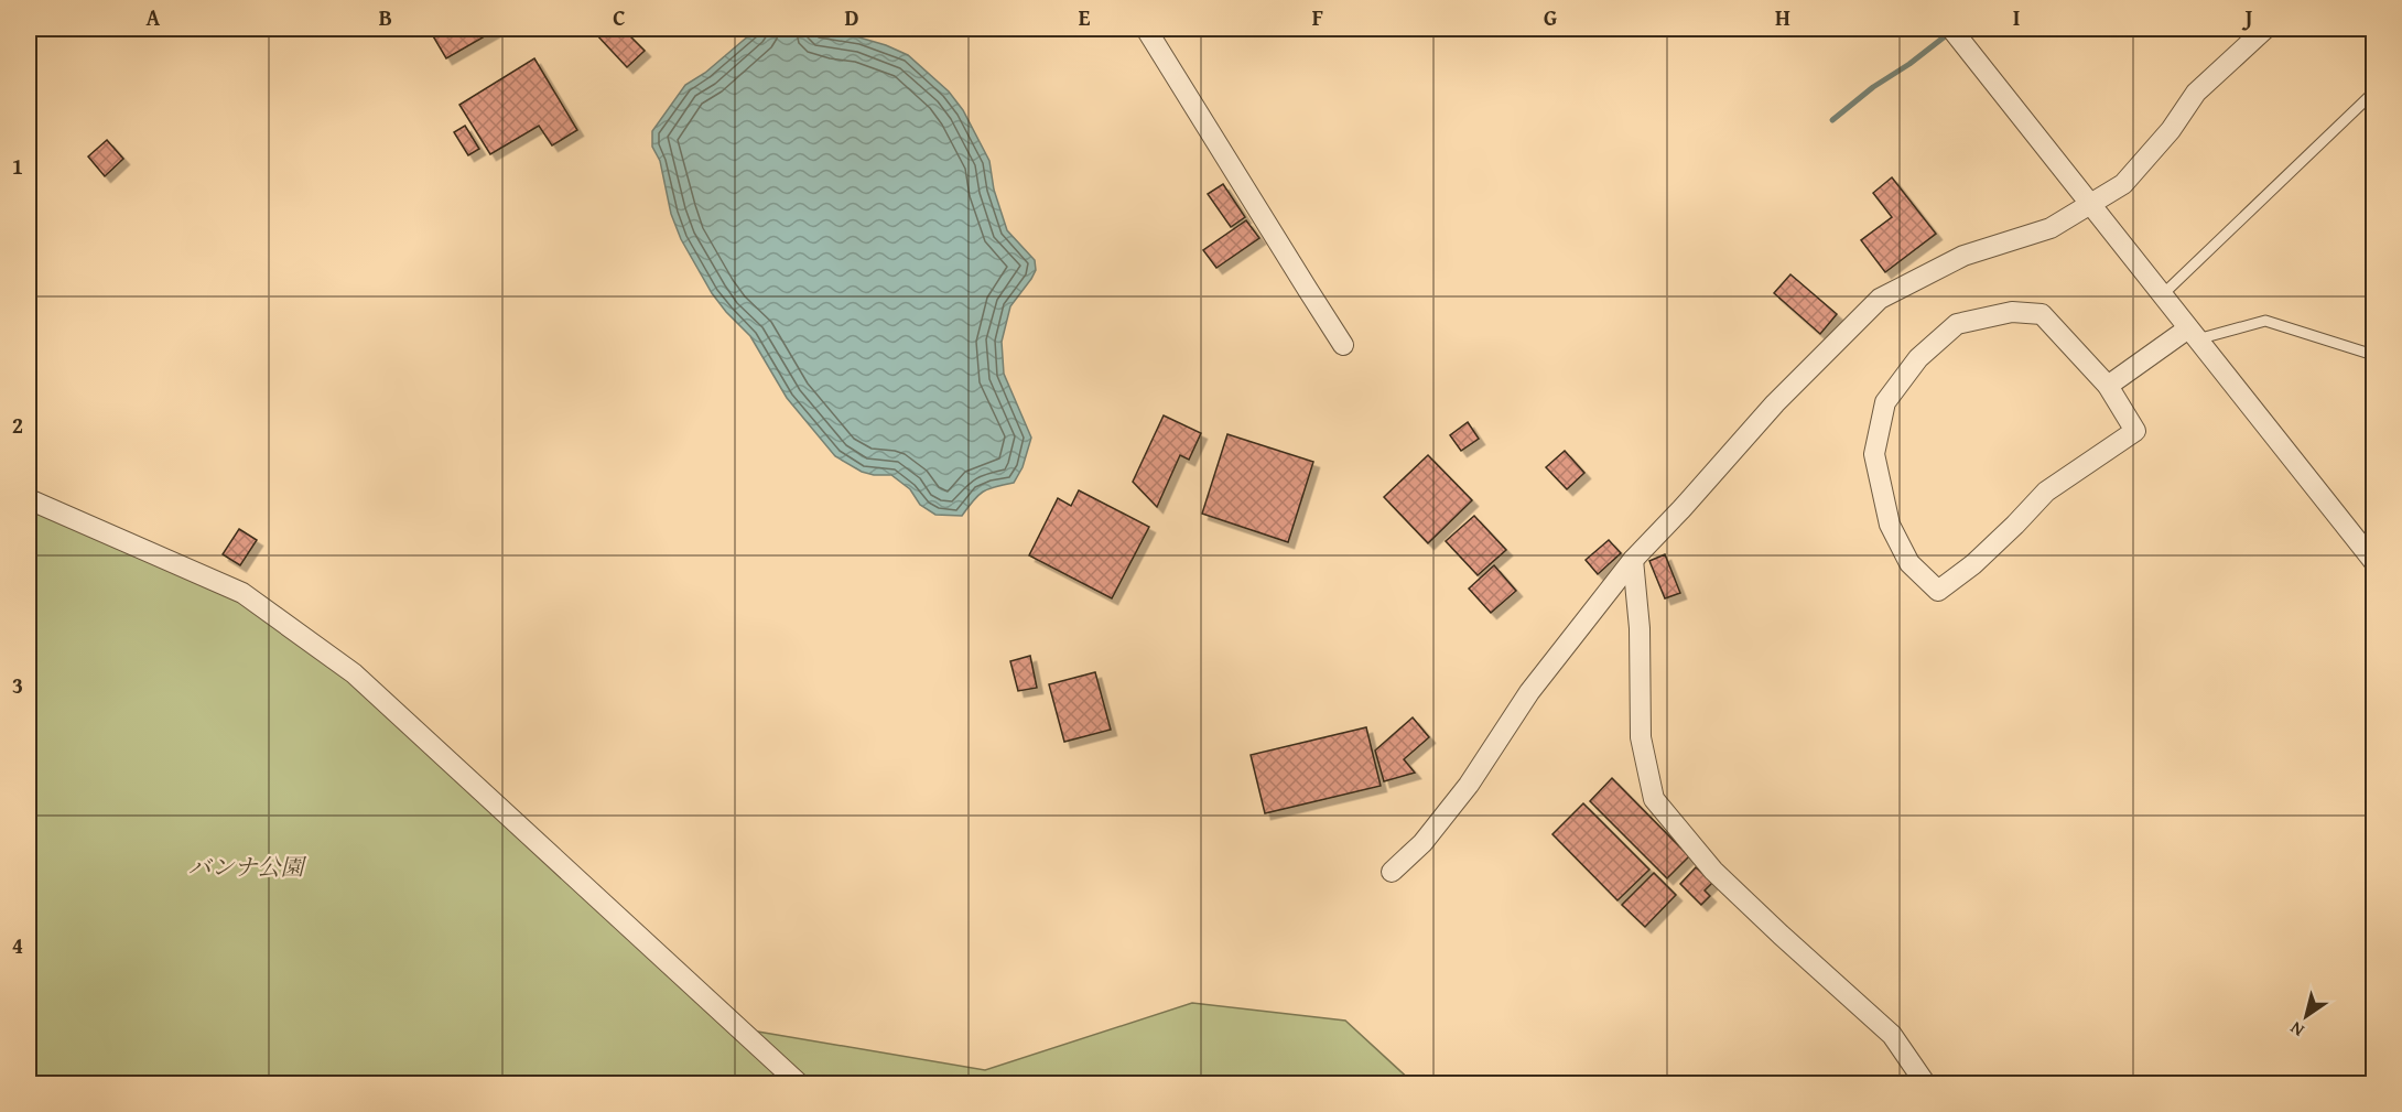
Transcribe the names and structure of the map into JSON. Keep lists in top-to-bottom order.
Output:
{
  "parks": ["バンナ公園"],
  "north": "bottom left",
  "grid": {
    "columns": [
      "A",
      "B",
      "C",
      "D",
      "E",
      "F",
      "G",
      "H",
      "I",
      "J"
    ],
    "rows": [
      "1",
      "2",
      "3",
      "4"
    ]
  }
}
